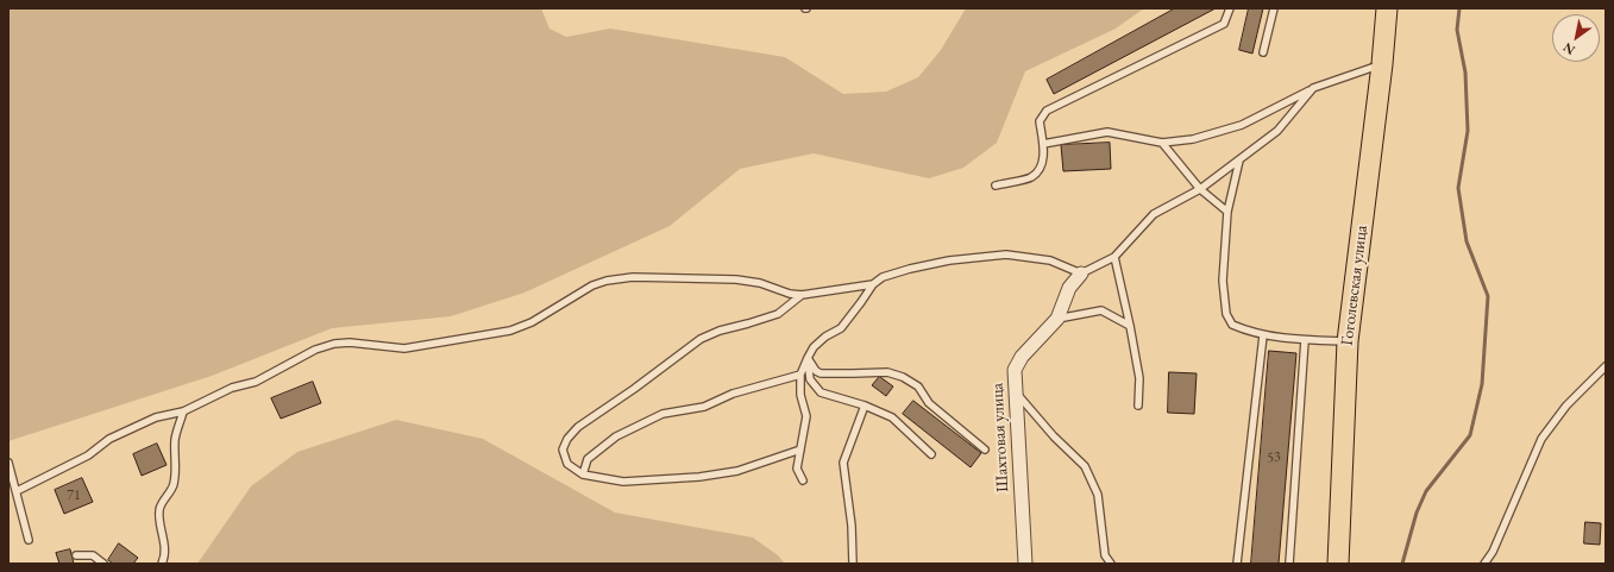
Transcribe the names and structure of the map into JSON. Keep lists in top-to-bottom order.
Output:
{
  "streets": {
    "main road": ["Гоголевская улица"],
    "street": ["Шахтовая улица"]
  },
  "house_numbers": ["53", "71"],
  "north": "bottom left"
}
